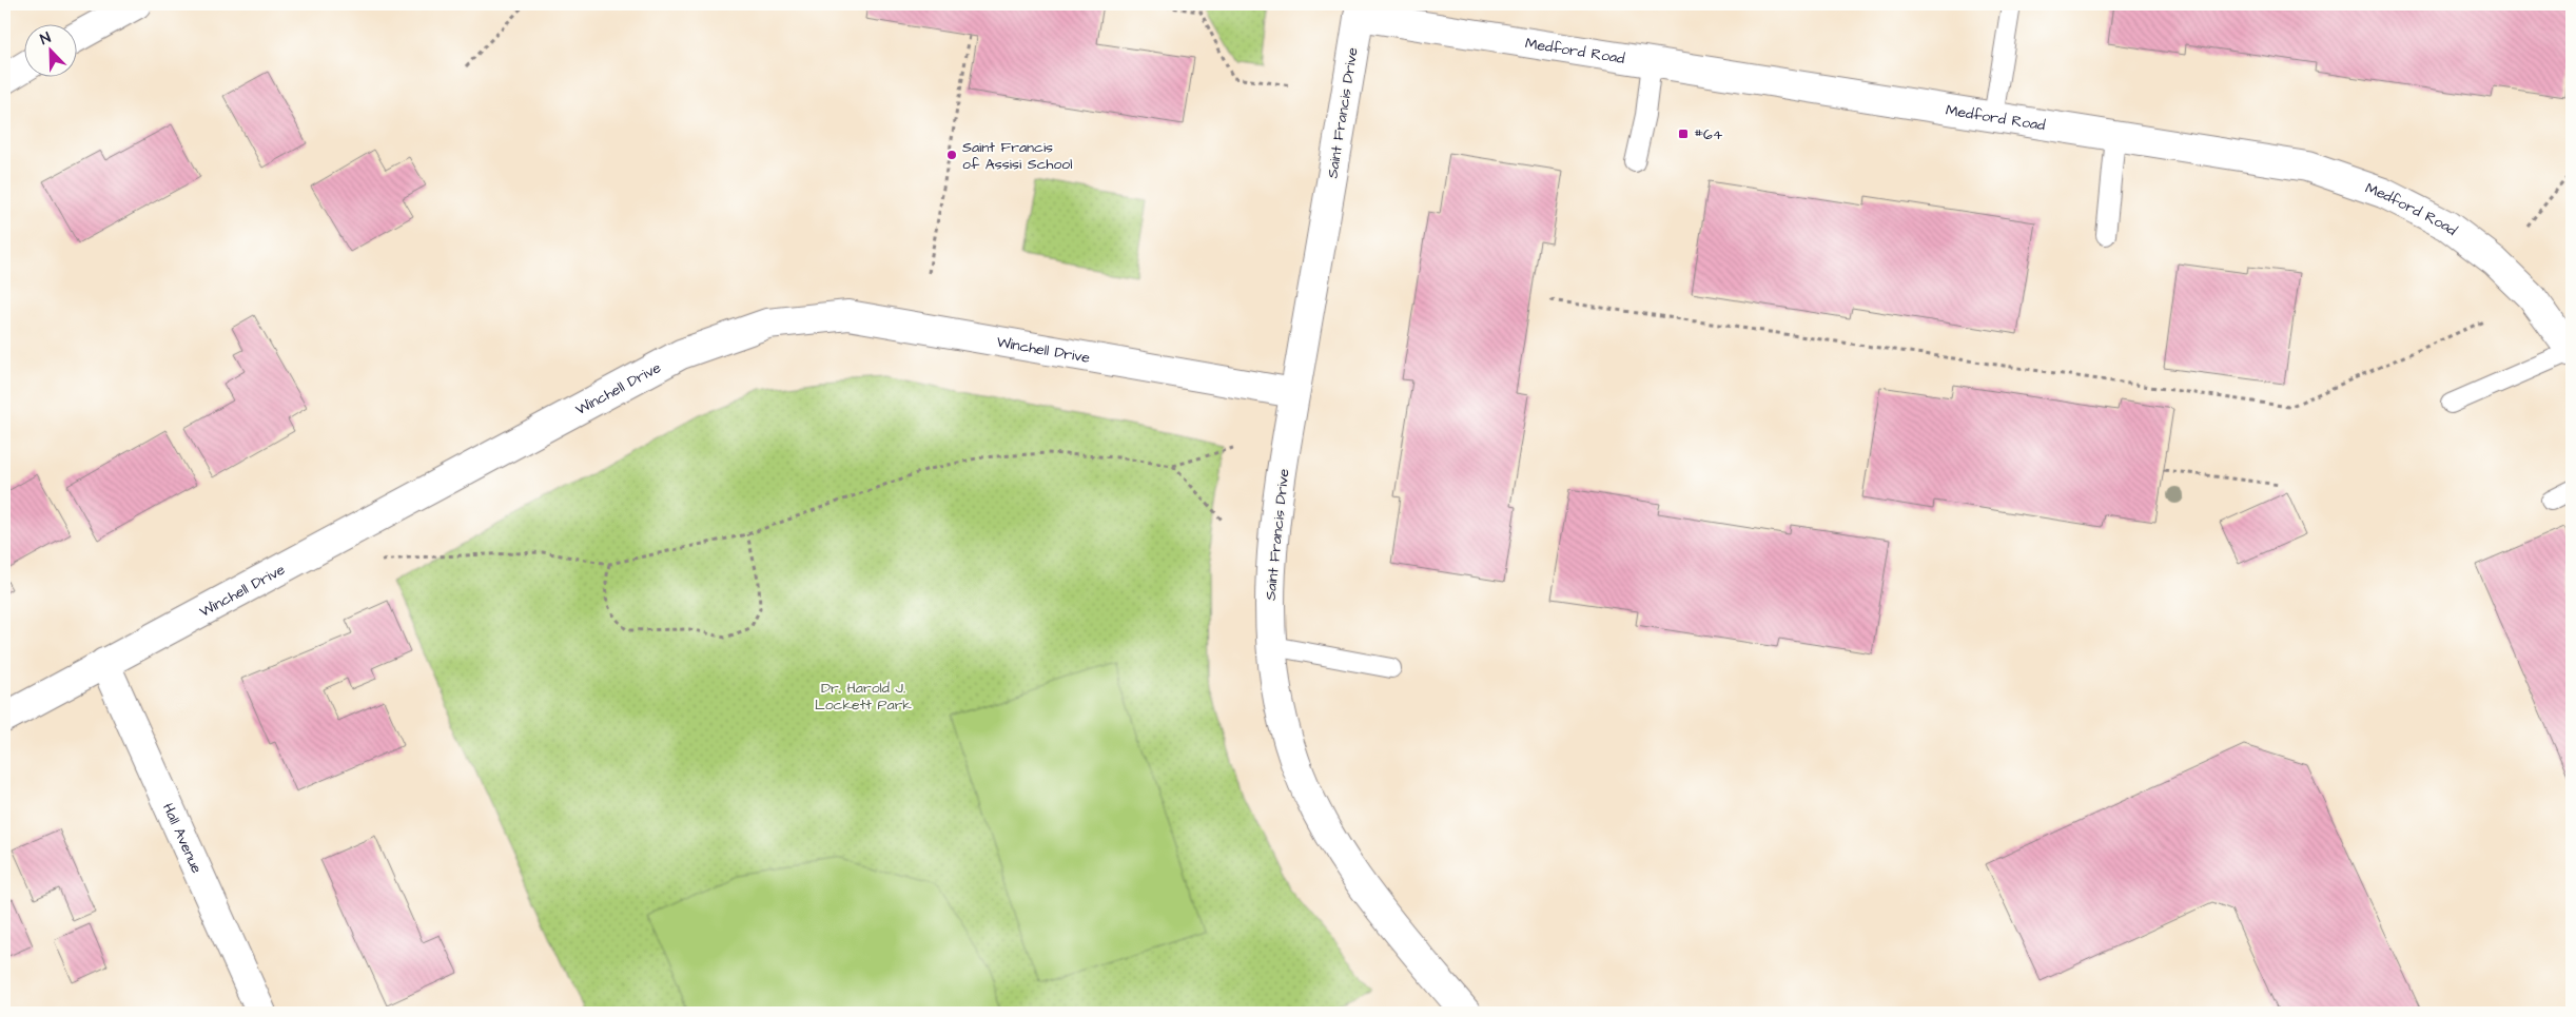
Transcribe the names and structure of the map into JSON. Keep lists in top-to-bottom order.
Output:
{
  "streets": {
    "street": [
      "Medford Road",
      "Saint Francis Drive",
      "Winchell Drive",
      "Hall Avenue"
    ]
  },
  "crossings": [
    ["Medford Road", "Saint Francis Drive"],
    ["Saint Francis Drive", "Winchell Drive"],
    ["Winchell Drive", "Hall Avenue"]
  ],
  "parks": ["Dr. Harold J. Lockett Park"],
  "places": {
    "transit": ["#64"],
    "other": ["Saint Francis of Assisi School"]
  },
  "north": "top left"
}
